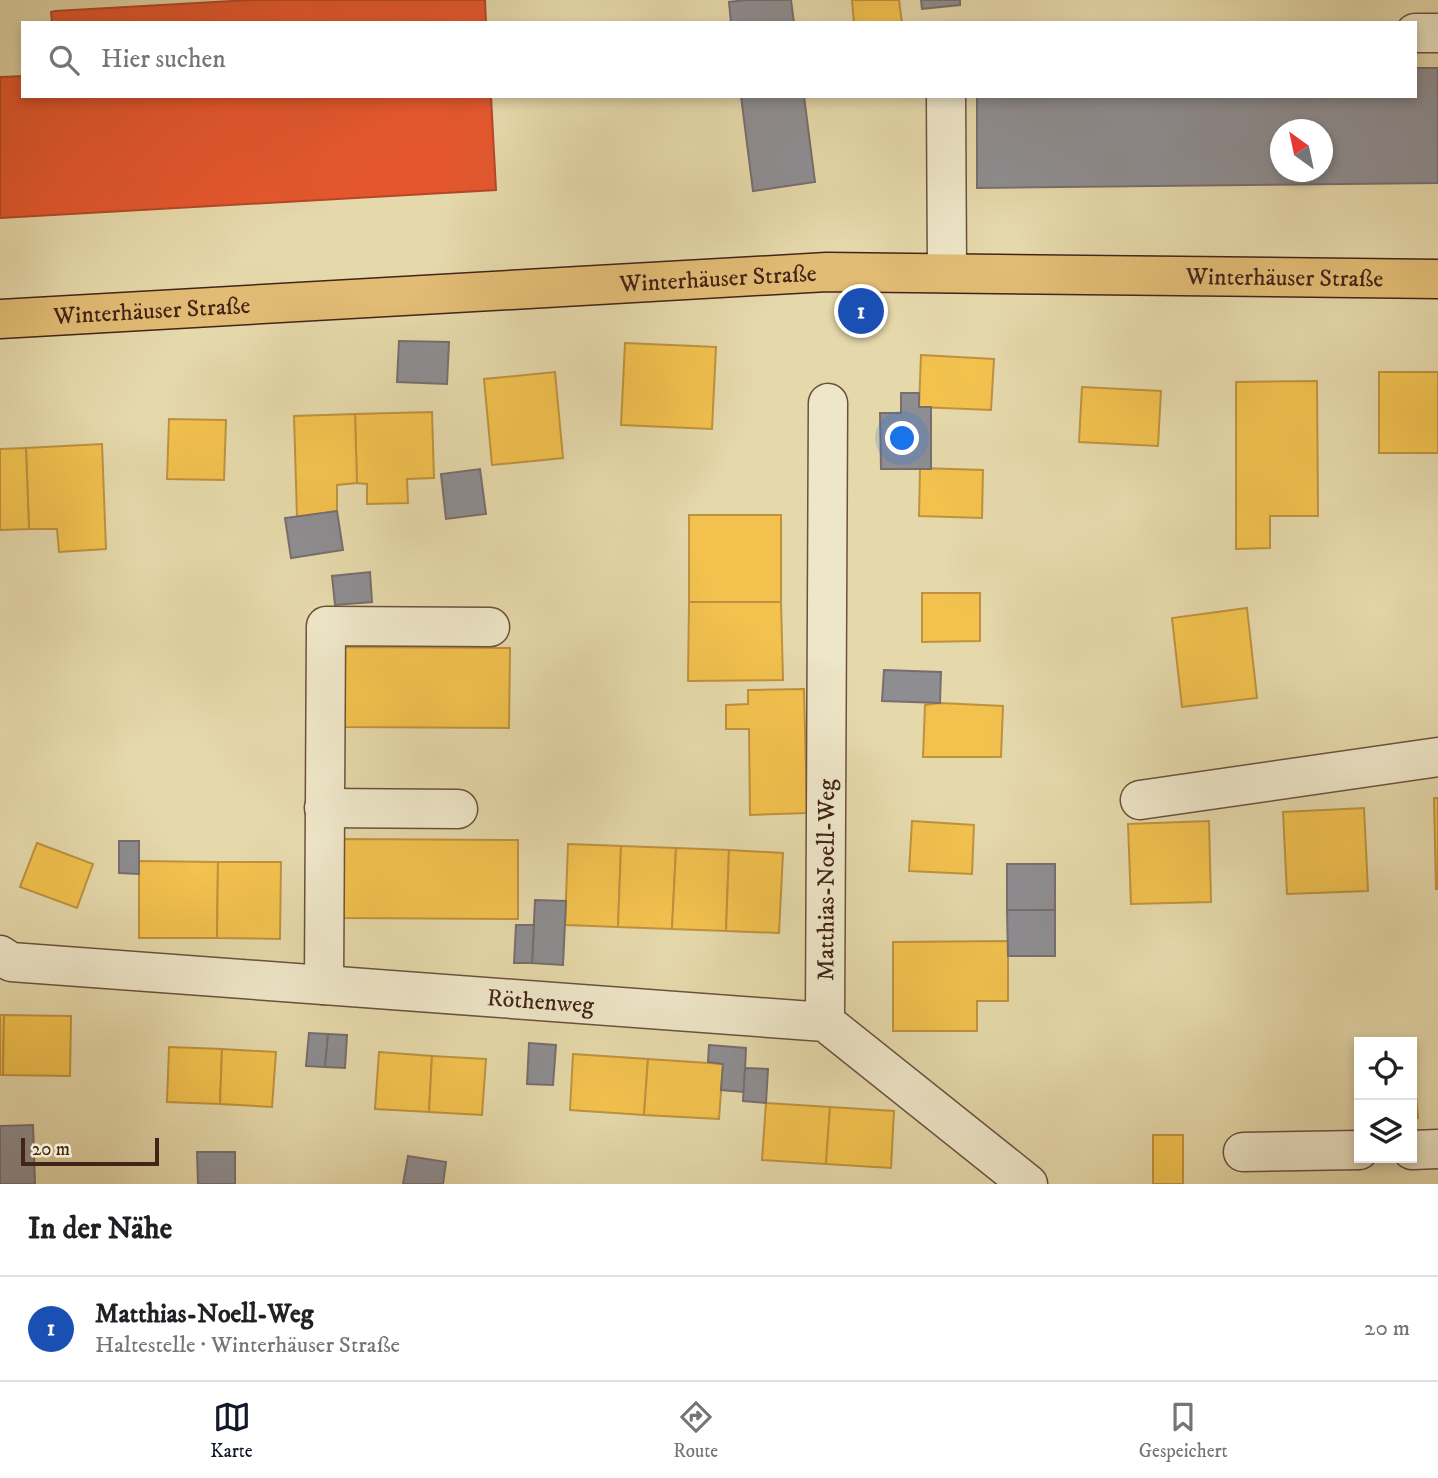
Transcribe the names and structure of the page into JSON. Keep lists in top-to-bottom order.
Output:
{
  "streets": {
    "main road": ["Winterhäuser Straße"],
    "street": ["Matthias-Noell-Weg", "Röthenweg"]
  },
  "crossings": [
    ["Matthias-Noell-Weg", "Röthenweg"]
  ],
  "scale_bar": "20 m",
  "north": "top left",
  "page": {
    "search": "Hier suchen",
    "pins": "1",
    "scale": "20 m",
    "heading": "In der Nähe",
    "list": [
      {
        "mark": "1",
        "name": "Matthias-Noell-Weg",
        "note": "Haltestelle · Winterhäuser Straße",
        "value": "20 m"
      }
    ],
    "nav": ["Karte", "Route", "Gespeichert"]
  }
}
